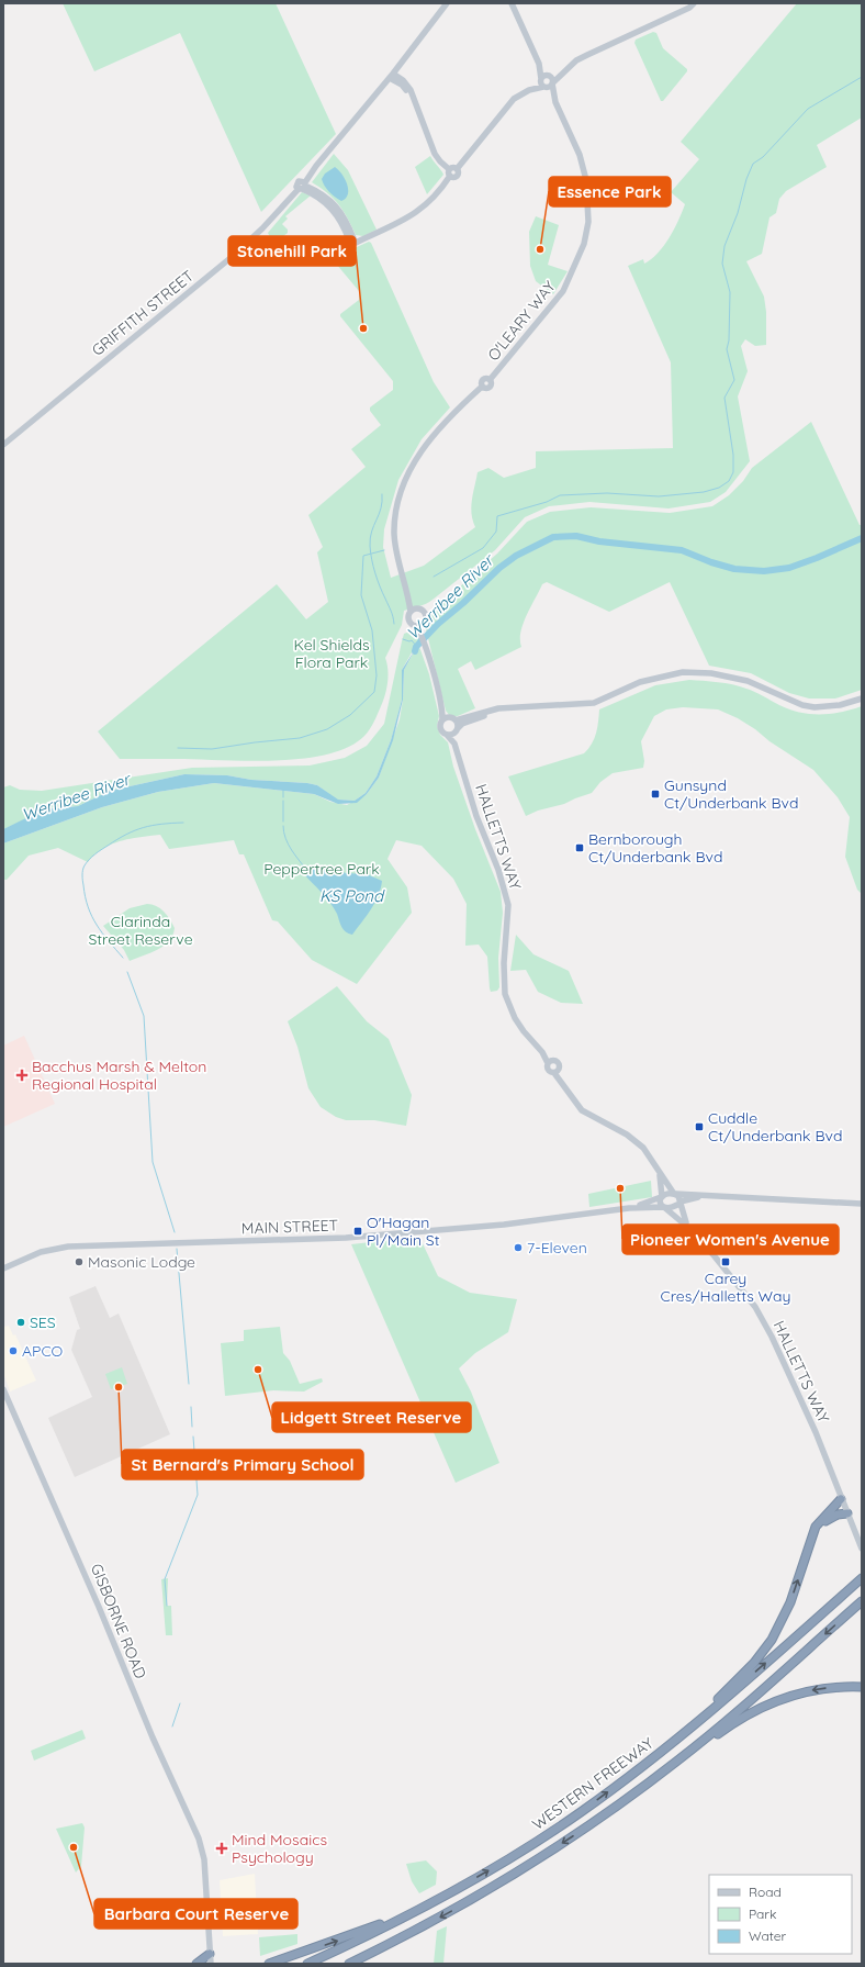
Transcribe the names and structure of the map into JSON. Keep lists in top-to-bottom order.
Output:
{
  "streets": {
    "highway": ["WESTERN FREEWAY"],
    "street": [
      "GRIFFITH STREET",
      "O'LEARY WAY",
      "HALLETTS WAY",
      "MAIN STREET",
      "GISBORNE ROAD"
    ]
  },
  "crossings": [
    ["HALLETTS WAY", "MAIN STREET"]
  ],
  "water": ["Werribee River", "KS Pond"],
  "parks": ["Kel Shields Flora Park", "Peppertree Park", "Clarinda Street Reserve"],
  "places": {
    "other": [
      "Essence Park",
      "Stonehill Park",
      "Pioneer Women's Avenue",
      "7-Eleven",
      "Masonic Lodge",
      "SES",
      "APCO",
      "Lidgett Street Reserve",
      "St Bernard's Primary School",
      "Barbara Court Reserve"
    ],
    "transit": [
      "Gunsynd Ct/Underbank Bvd",
      "Bernborough Ct/Underbank Bvd",
      "Cuddle Ct/Underbank Bvd",
      "O'Hagan Pl/Main St",
      "Carey Cres/Halletts Way"
    ],
    "health": ["Bacchus Marsh & Melton Regional Hospital", "Mind Mosaics Psychology"]
  },
  "legend": ["Road", "Park", "Water"]
}
